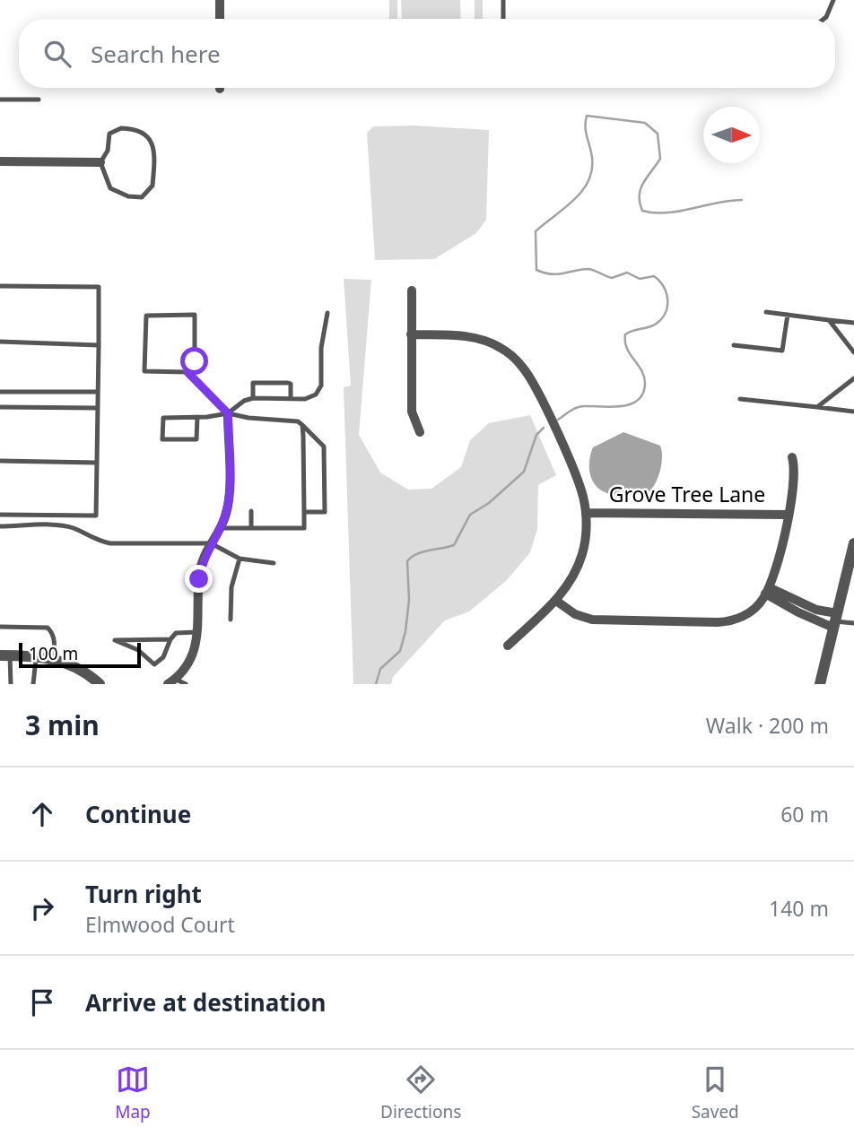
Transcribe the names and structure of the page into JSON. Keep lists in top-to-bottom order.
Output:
{
  "streets": {
    "street": ["Grove Tree Lane"]
  },
  "scale_bar": "100 m",
  "north": "right",
  "page": {
    "search": "Search here",
    "scale": "100 m",
    "heading": ["3 min", "Walk · 200 m"],
    "list": [
      ["Continue", "60 m"],
      ["Turn right", "Elmwood Court", "140 m"],
      "Arrive at destination"
    ],
    "nav": ["Map", "Directions", "Saved"]
  }
}
